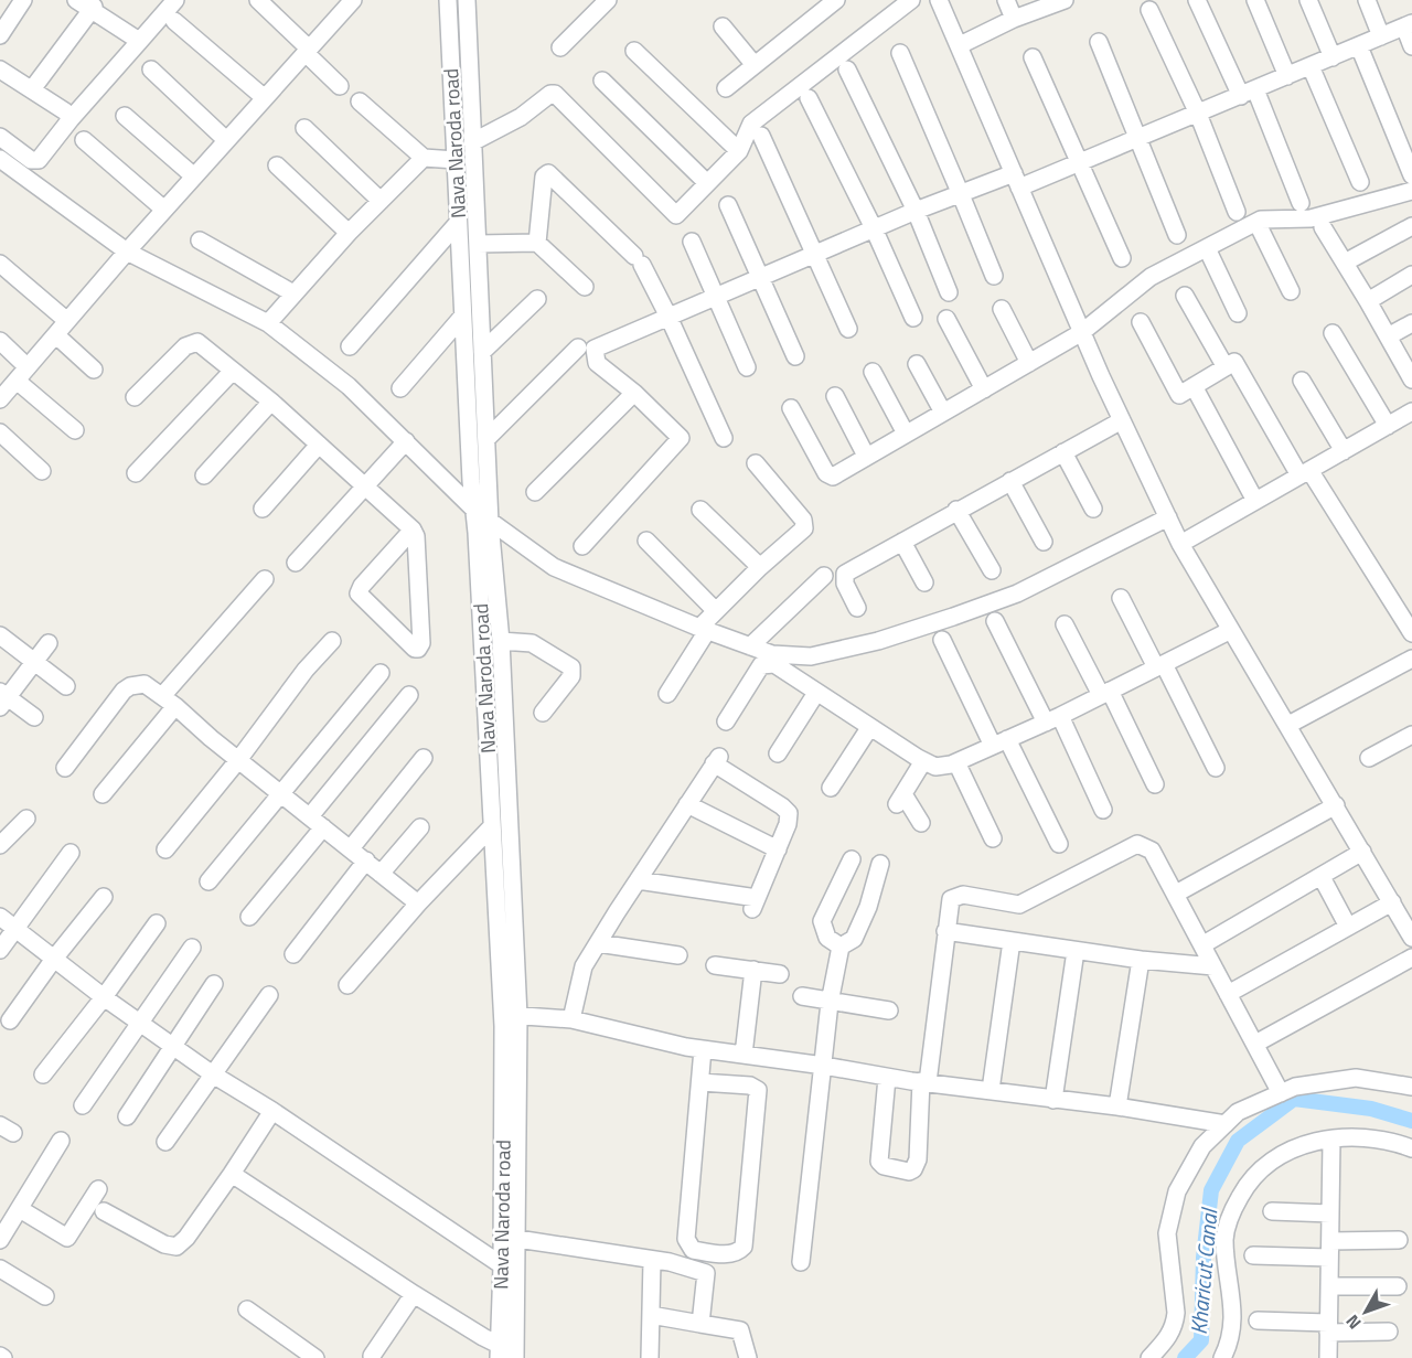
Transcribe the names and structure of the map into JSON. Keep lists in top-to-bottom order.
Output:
{
  "streets": {
    "street": ["Nava Naroda road"]
  },
  "water": ["Kharicut Canal"],
  "north": "bottom left"
}
